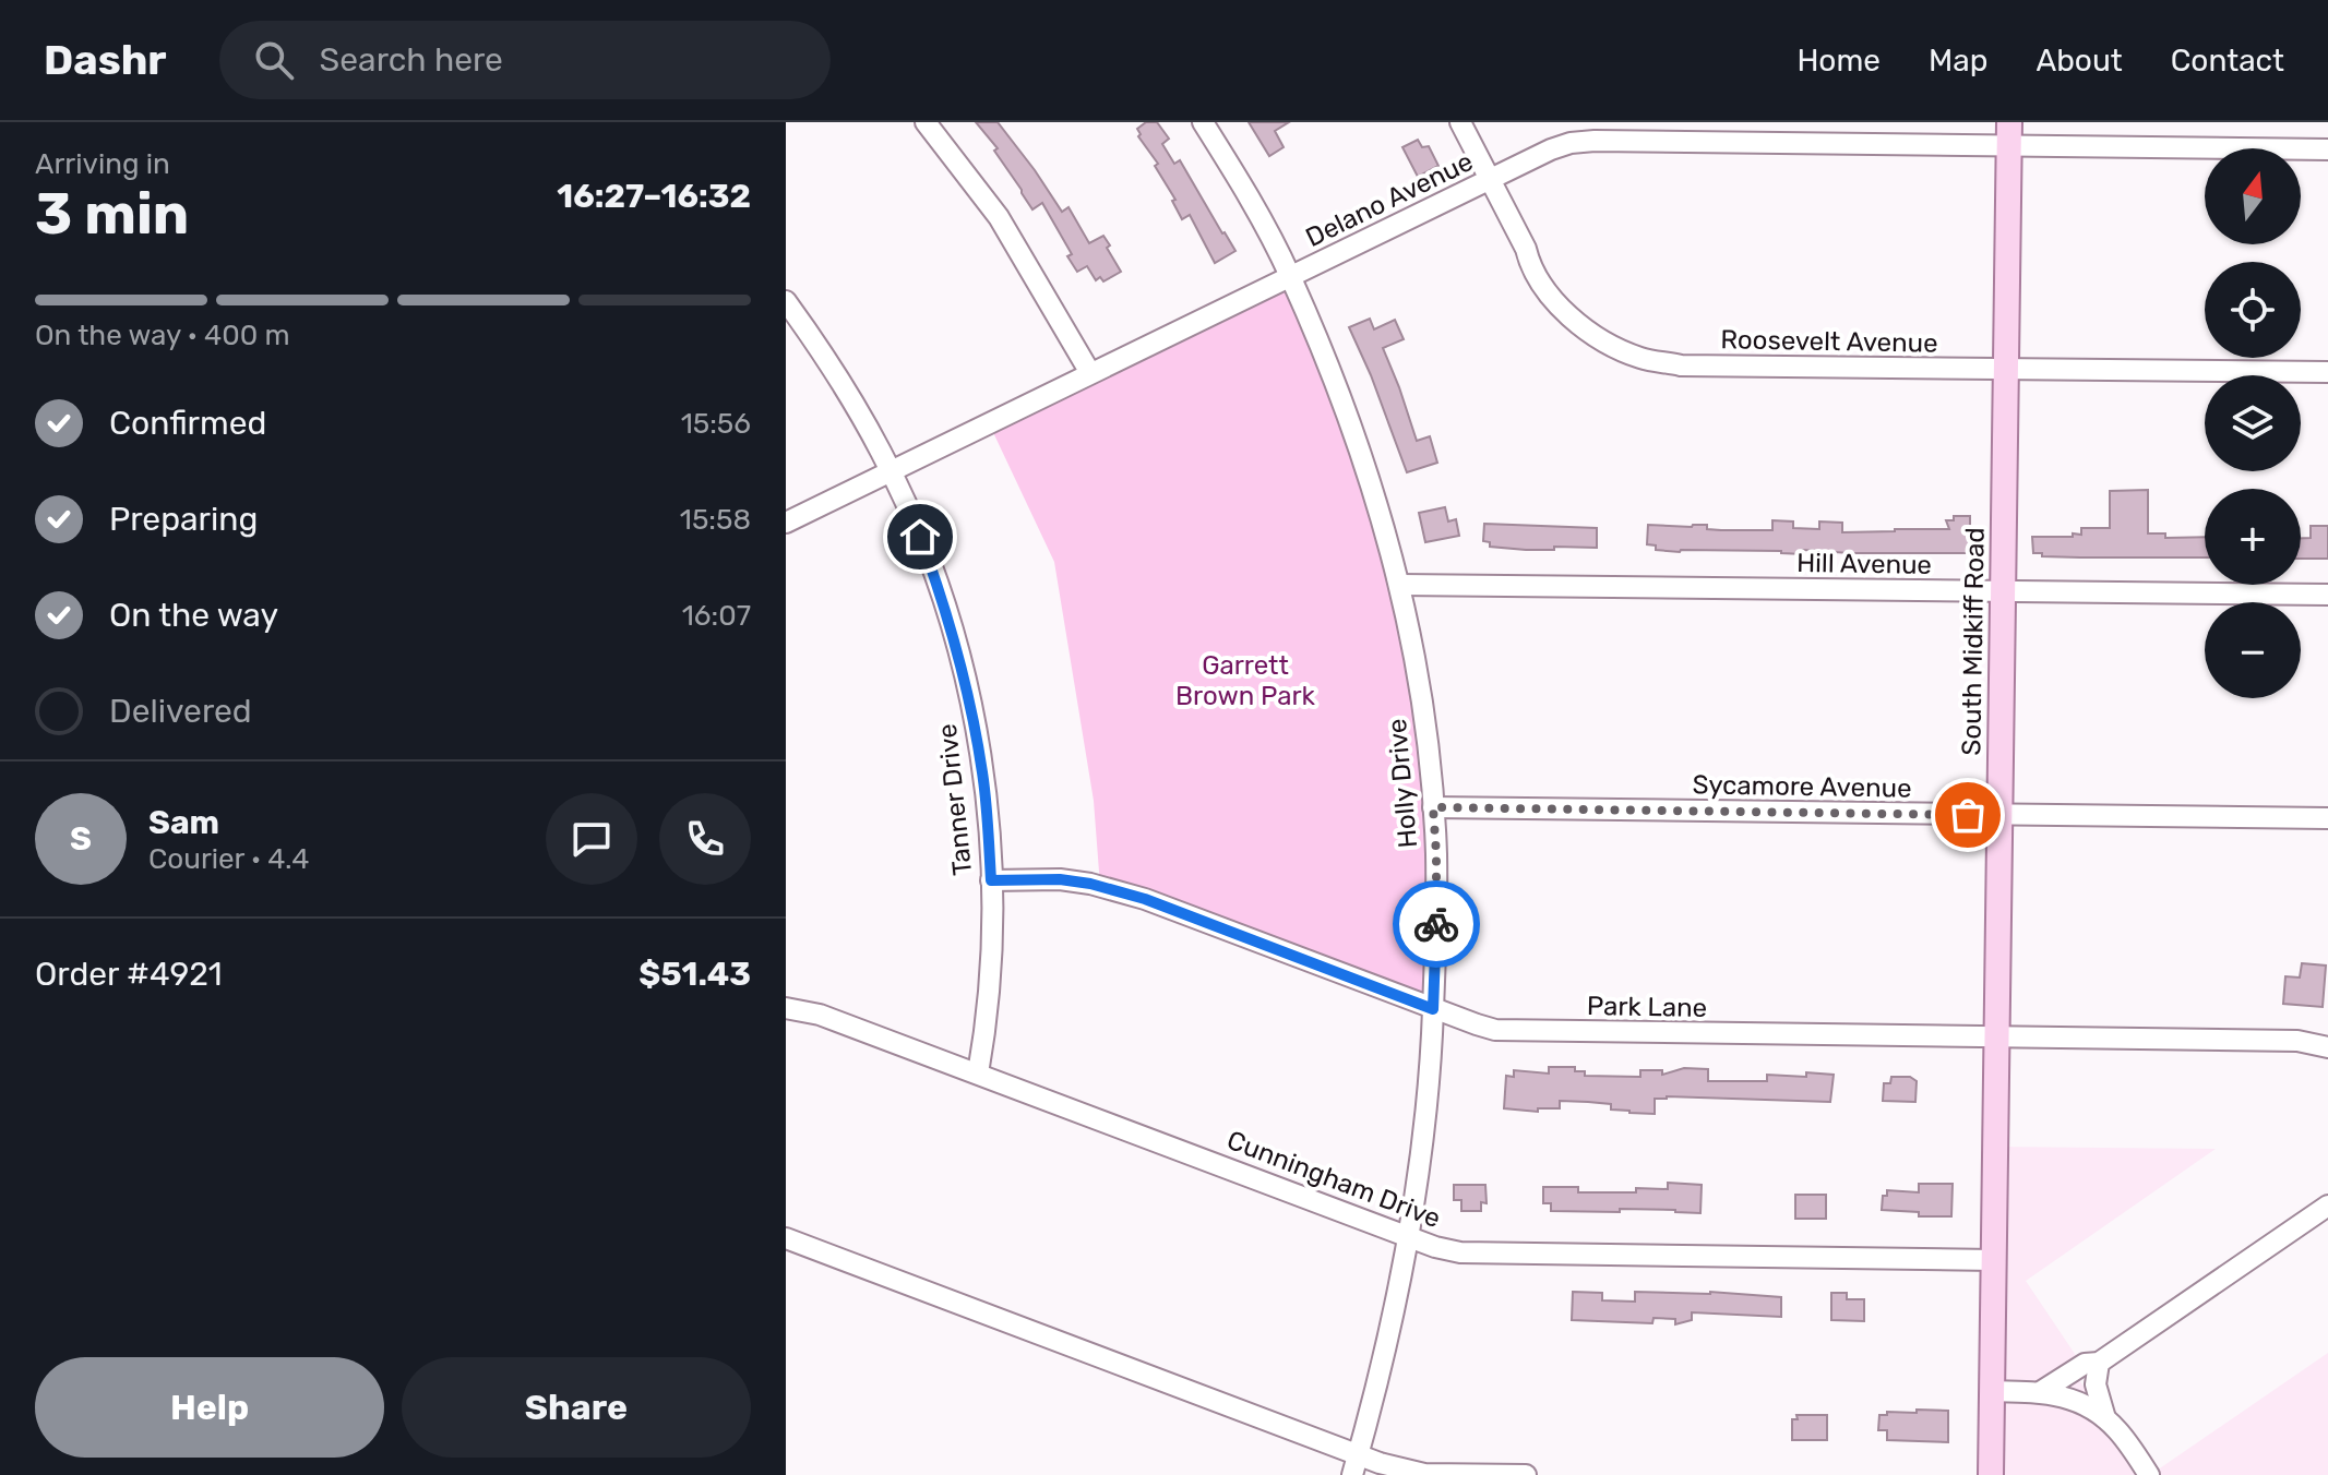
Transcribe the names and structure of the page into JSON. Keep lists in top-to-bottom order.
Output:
{
  "streets": {
    "main road": ["South Midkiff Road"],
    "street": [
      "Delano Avenue",
      "Roosevelt Avenue",
      "Hill Avenue",
      "Holly Drive",
      "Sycamore Avenue",
      "Tanner Drive",
      "Park Lane",
      "Cunningham Drive"
    ]
  },
  "crossings": [
    ["Delano Avenue", "Roosevelt Avenue"],
    ["Delano Avenue", "South Midkiff Road"],
    ["Delano Avenue", "Holly Drive"],
    ["Delano Avenue", "Tanner Drive"],
    ["Roosevelt Avenue", "South Midkiff Road"],
    ["Hill Avenue", "South Midkiff Road"],
    ["Hill Avenue", "Holly Drive"],
    ["South Midkiff Road", "Sycamore Avenue"],
    ["South Midkiff Road", "Park Lane"],
    ["South Midkiff Road", "Cunningham Drive"],
    ["Holly Drive", "Sycamore Avenue"],
    ["Holly Drive", "Park Lane"],
    ["Holly Drive", "Cunningham Drive"],
    ["Tanner Drive", "Park Lane"],
    ["Tanner Drive", "Cunningham Drive"]
  ],
  "parks": ["Garrett Brown Park"],
  "north": "top",
  "page": {
    "header": "Dashr",
    "search": "Search here",
    "nav": [
      "Home",
      "Map",
      "About",
      "Contact"
    ],
    "heading": ["3 min", "Arriving in", "16:27–16:32"],
    "panel": [
      "Sam",
      "Courier · 4.4",
      "Order #4921",
      "$51.43"
    ],
    "map_buttons": ["+", "−"],
    "bar": "On the way · 400 m",
    "list": [
      ["Confirmed", "15:56"],
      ["Preparing", "15:58"],
      ["On the way", "16:07"],
      "Delivered"
    ],
    "round": "S",
    "buttons": ["Help", "Share"]
  }
}
